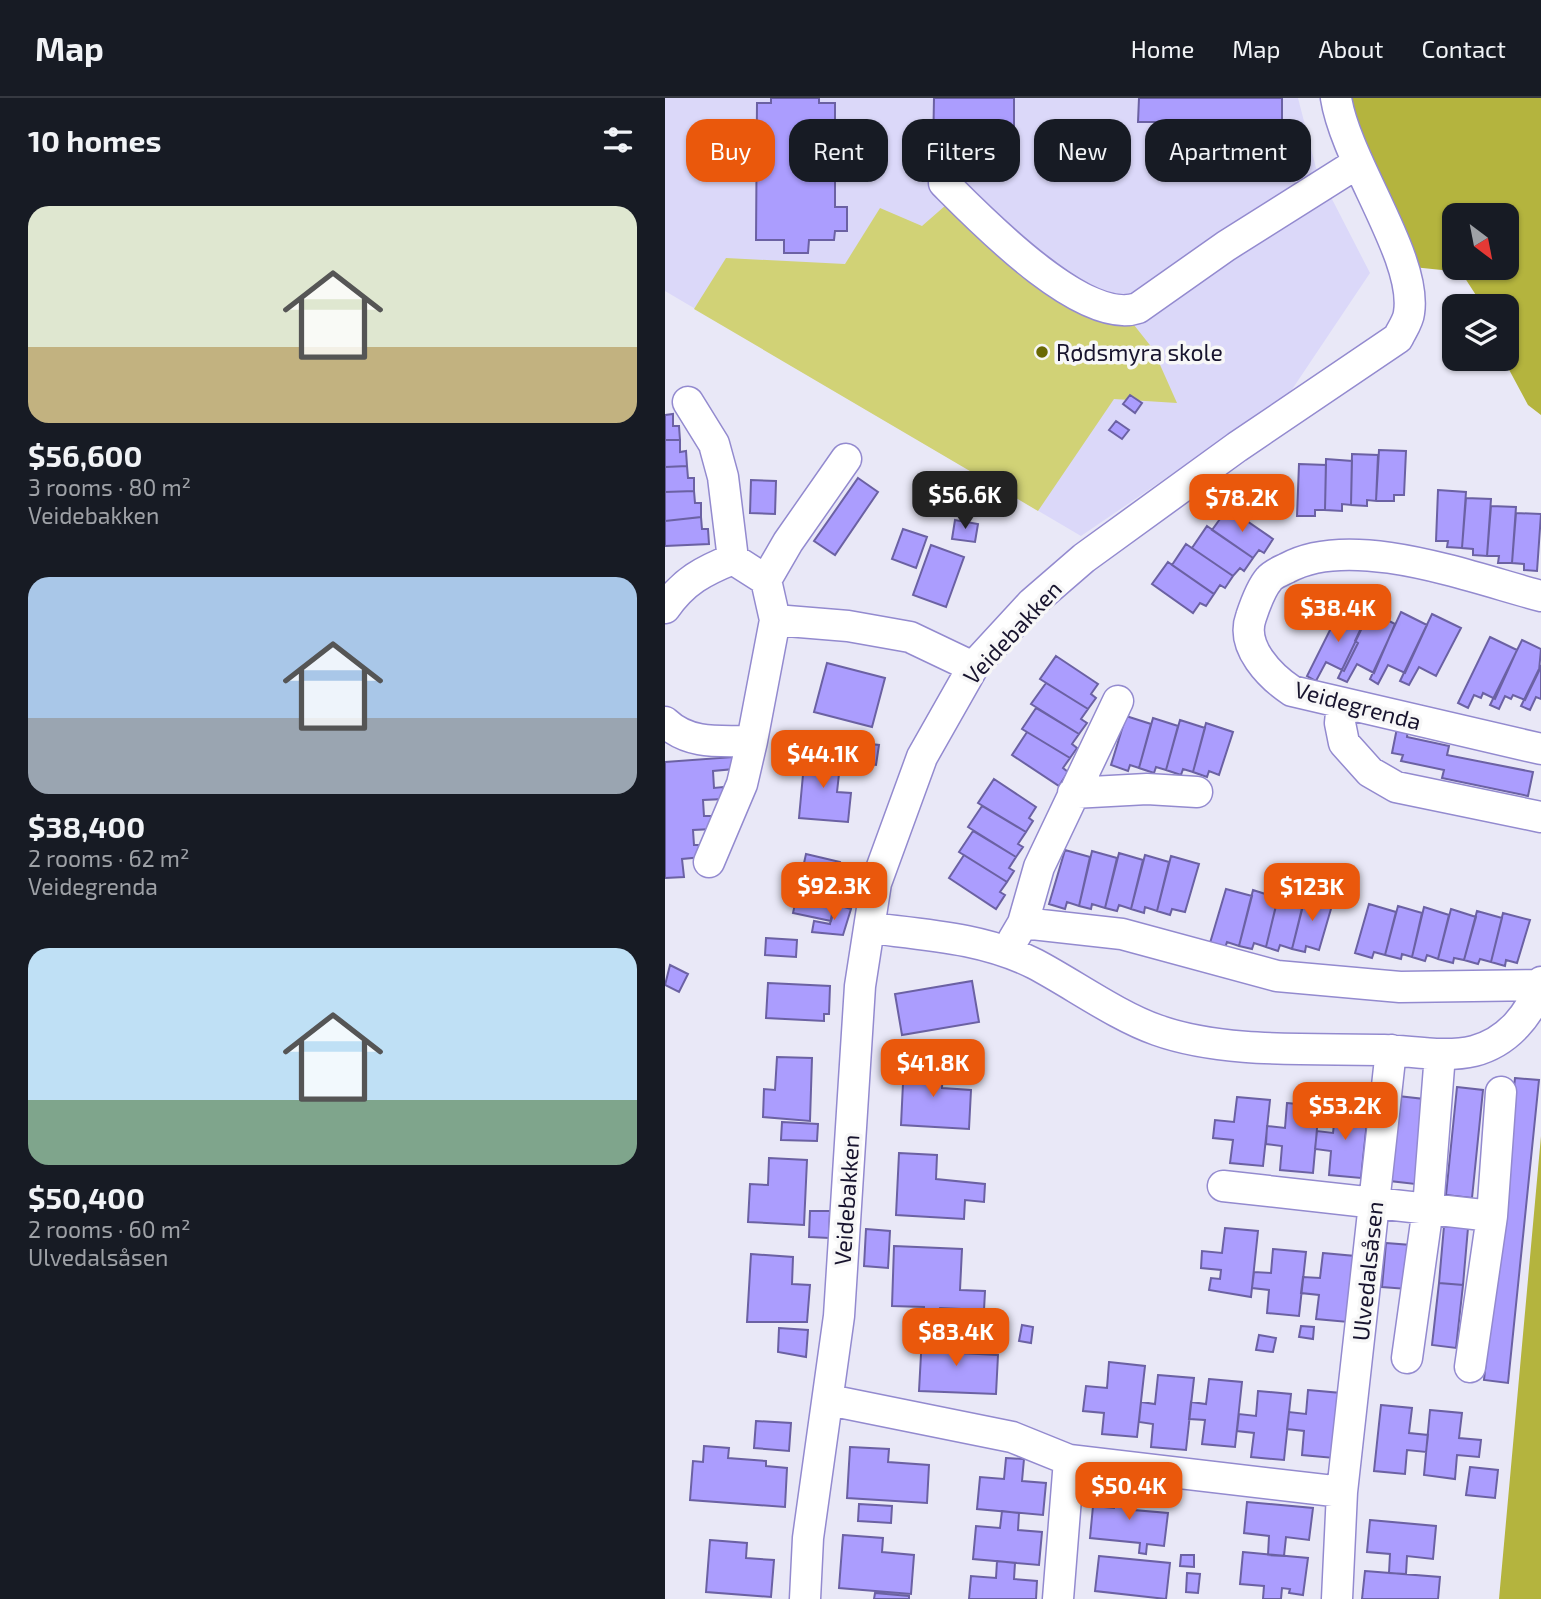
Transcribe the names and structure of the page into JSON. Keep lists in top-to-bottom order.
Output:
{
  "streets": {
    "street": ["Veidebakken", "Veidegrenda", "Ulvedalsåsen"]
  },
  "places": ["Rødsmyra skole"],
  "north": "bottom right",
  "page": {
    "header": "Map",
    "nav": [
      "Home",
      "Map",
      "About",
      "Contact"
    ],
    "heading": "10 homes",
    "chip": [
      "Buy",
      "Rent",
      "Filters",
      "New",
      "Apartment"
    ],
    "list": [
      {
        "name": "$56,600",
        "note": "3 rooms · 80 m² · Veidebakken"
      },
      {
        "name": "$38,400",
        "note": "2 rooms · 62 m² · Veidegrenda"
      },
      {
        "name": "$50,400",
        "note": "2 rooms · 60 m² · Ulvedalsåsen"
      }
    ],
    "price": [
      "$56.6K",
      "$78.2K",
      "$38.4K",
      "$44.1K",
      "$92.3K",
      "$123K",
      "$41.8K",
      "$53.2K",
      "$83.4K",
      "$50.4K"
    ]
  }
}
